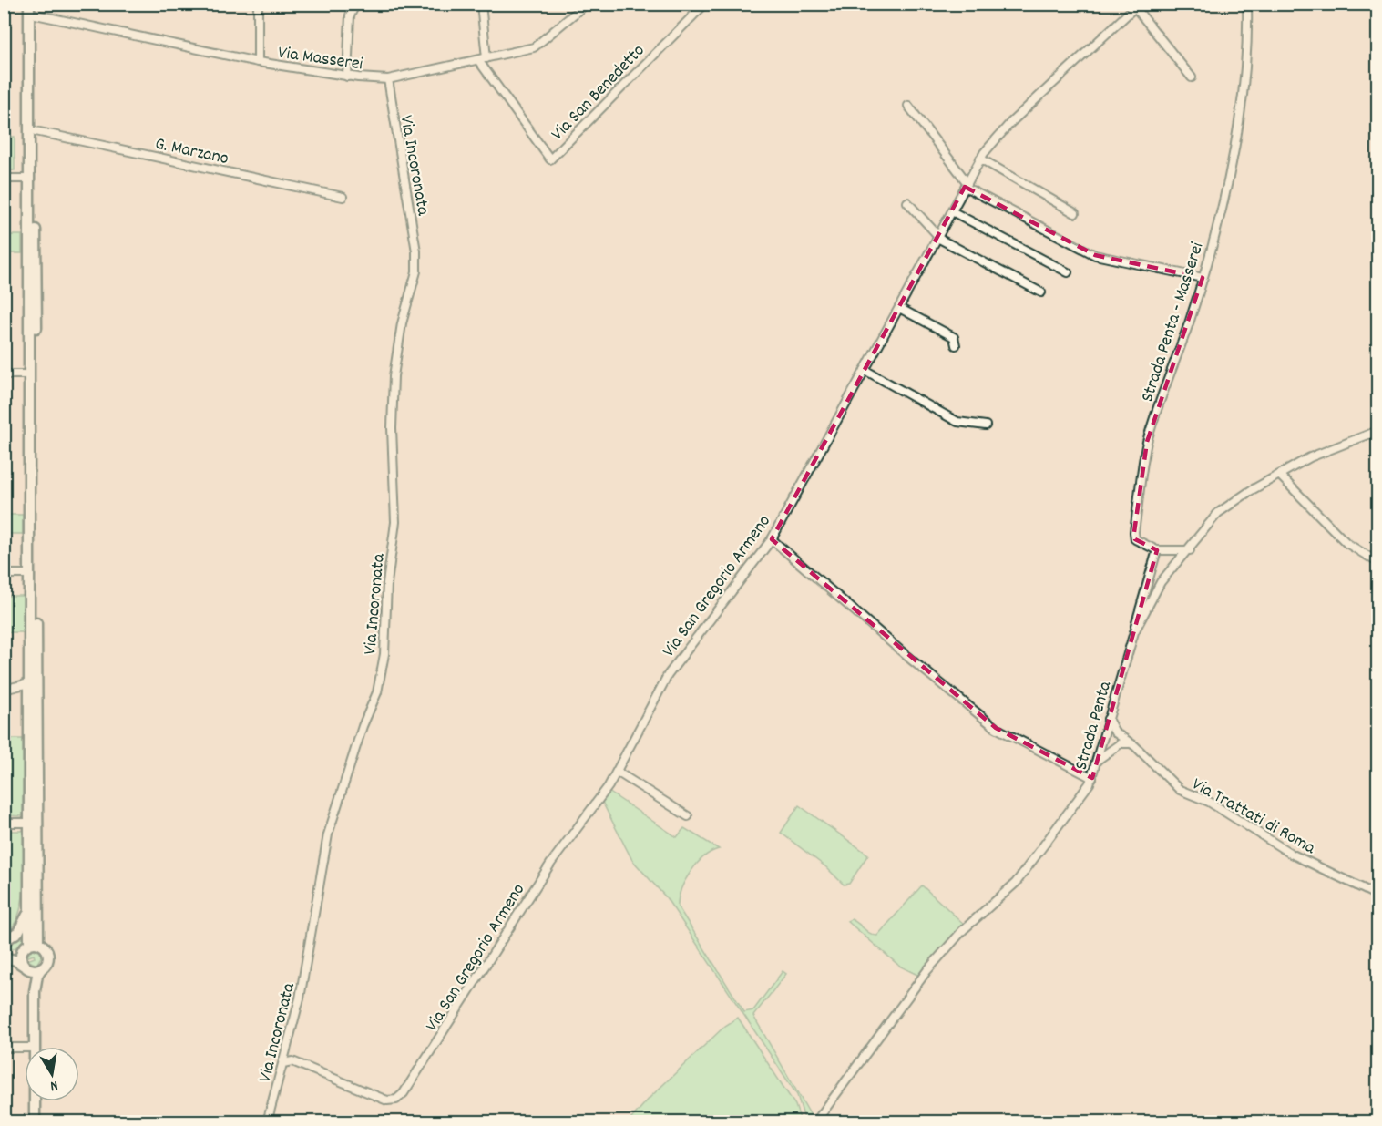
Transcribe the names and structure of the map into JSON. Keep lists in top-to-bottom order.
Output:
{
  "streets": {
    "street": [
      "Via Masserei",
      "Via San Benedetto",
      "G. Marzano",
      "Via Incoronata",
      "Strada Penta - Masserei",
      "Via San Gregorio Armeno",
      "Strada Penta",
      "Via Trattati di Roma"
    ]
  },
  "crossings": [
    ["Via Masserei", "Via San Benedetto"],
    ["Via Masserei", "Via Incoronata"],
    ["Via Incoronata", "Via San Gregorio Armeno"],
    ["Strada Penta", "Via Trattati di Roma"]
  ],
  "north": "bottom"
}
